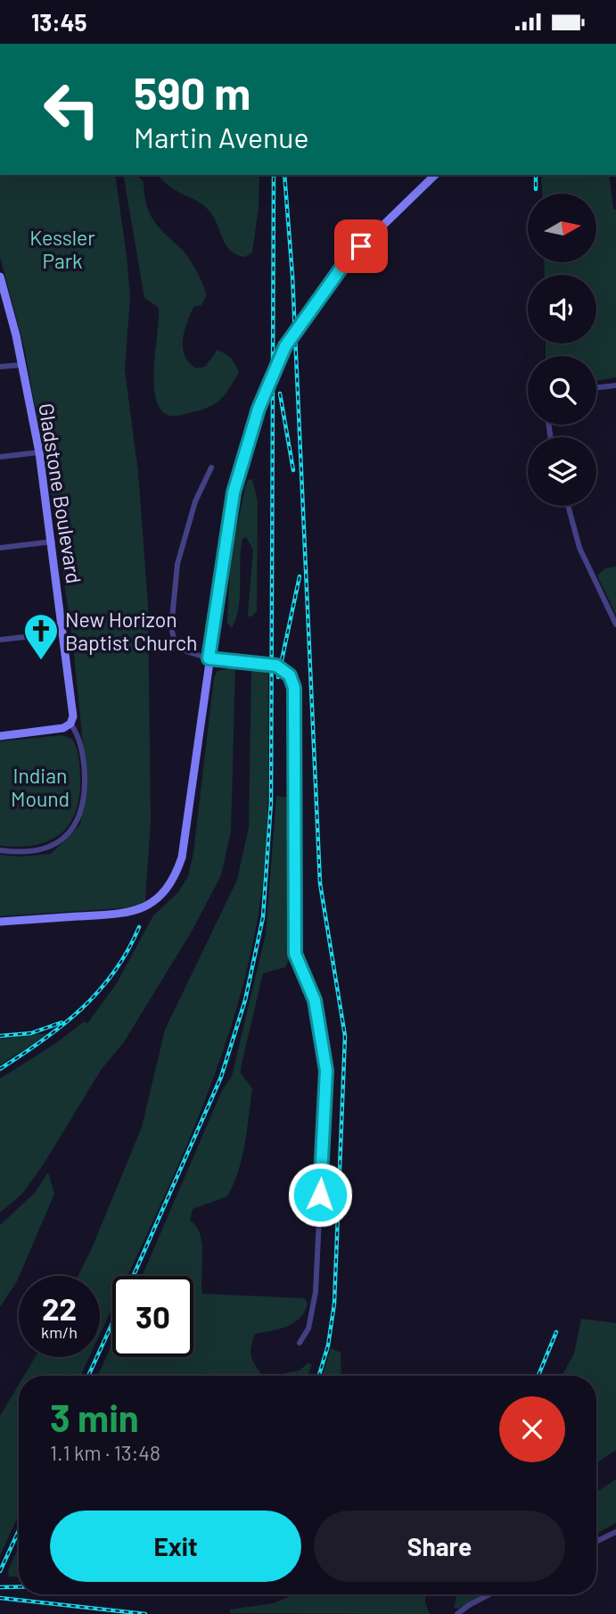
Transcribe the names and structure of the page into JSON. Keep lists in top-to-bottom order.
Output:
{
  "streets": {
    "main road": ["Gladstone Boulevard"]
  },
  "parks": ["Kessler Park", "Indian Mound"],
  "places": {
    "church": ["New Horizon Baptist Church"]
  },
  "north": "right",
  "page": {
    "status": "13:45",
    "turn": ["590 m", "Martin Avenue"],
    "speed": "22 km/h",
    "limit": "30",
    "heading": ["3 min", "1.1 km · 13:48"],
    "buttons": ["Exit", "Share"]
  }
}
